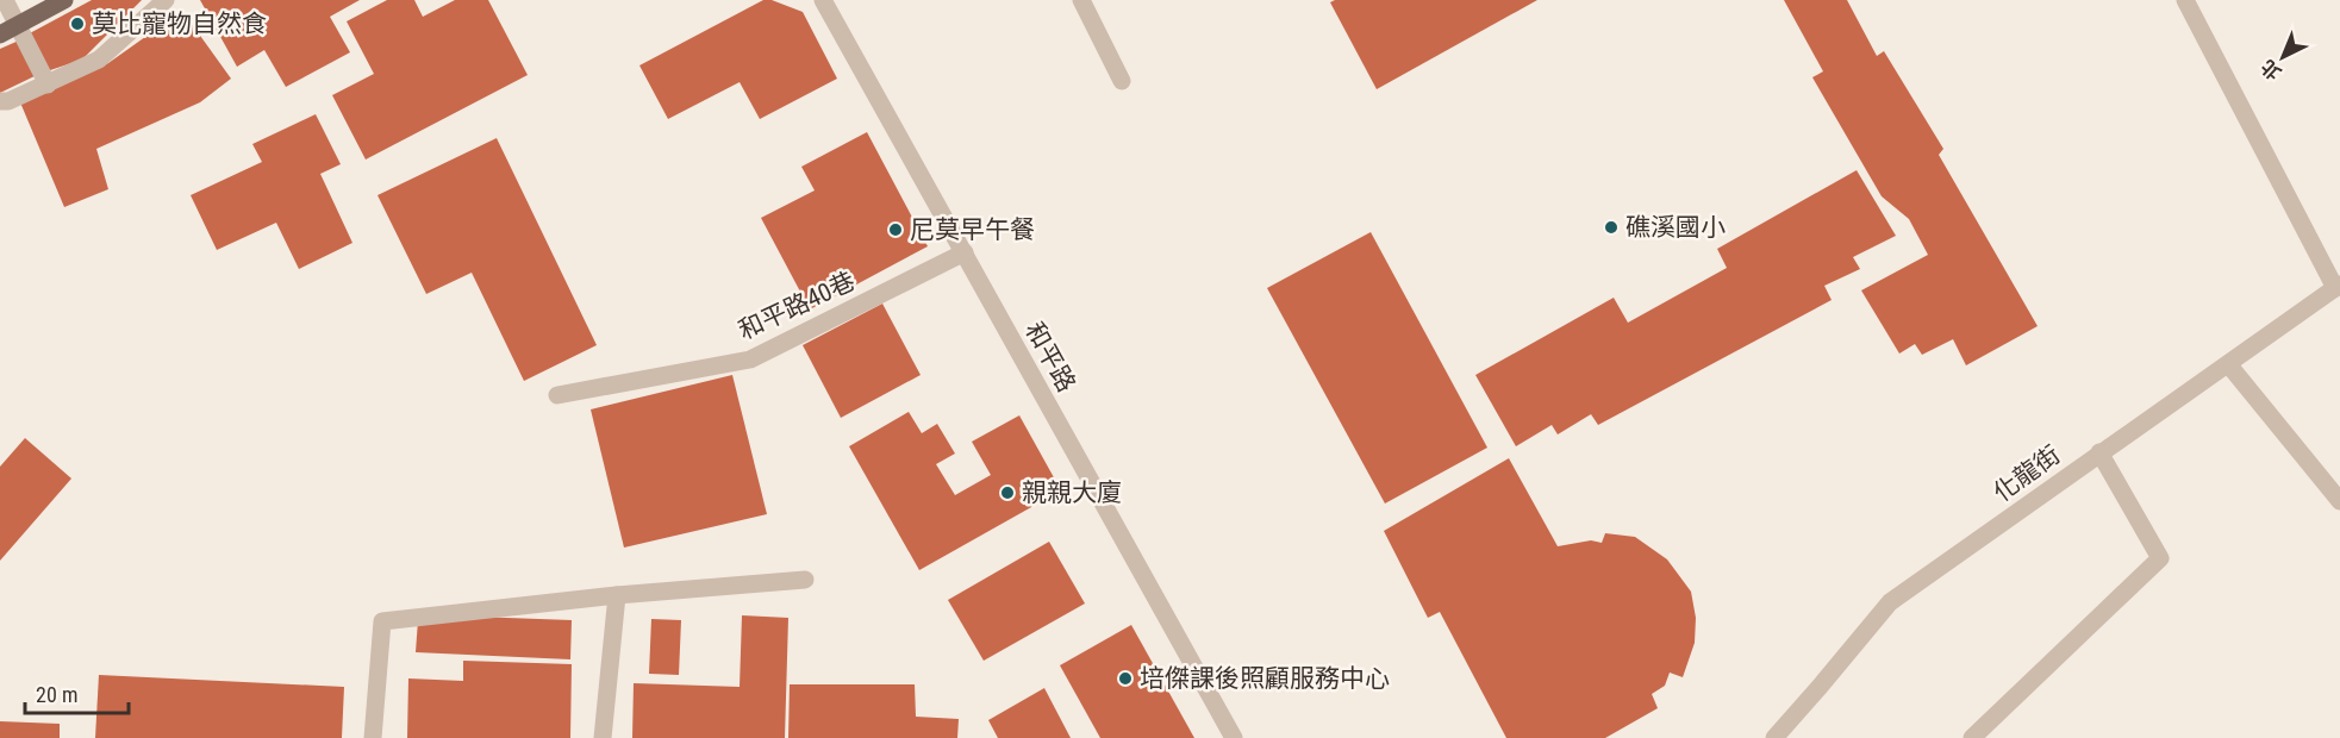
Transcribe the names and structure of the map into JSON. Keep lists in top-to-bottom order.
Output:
{
  "streets": {
    "street": ["和平路40巷", "和平路", "化龍街"]
  },
  "crossings": [
    ["和平路40巷", "和平路"]
  ],
  "places": [
    "莫比寵物自然食",
    "礁溪國小",
    "尼莫早午餐",
    "親親大廈",
    "培傑課後照顧服務中心"
  ],
  "scale_bar": "20 m",
  "north": "bottom left"
}
